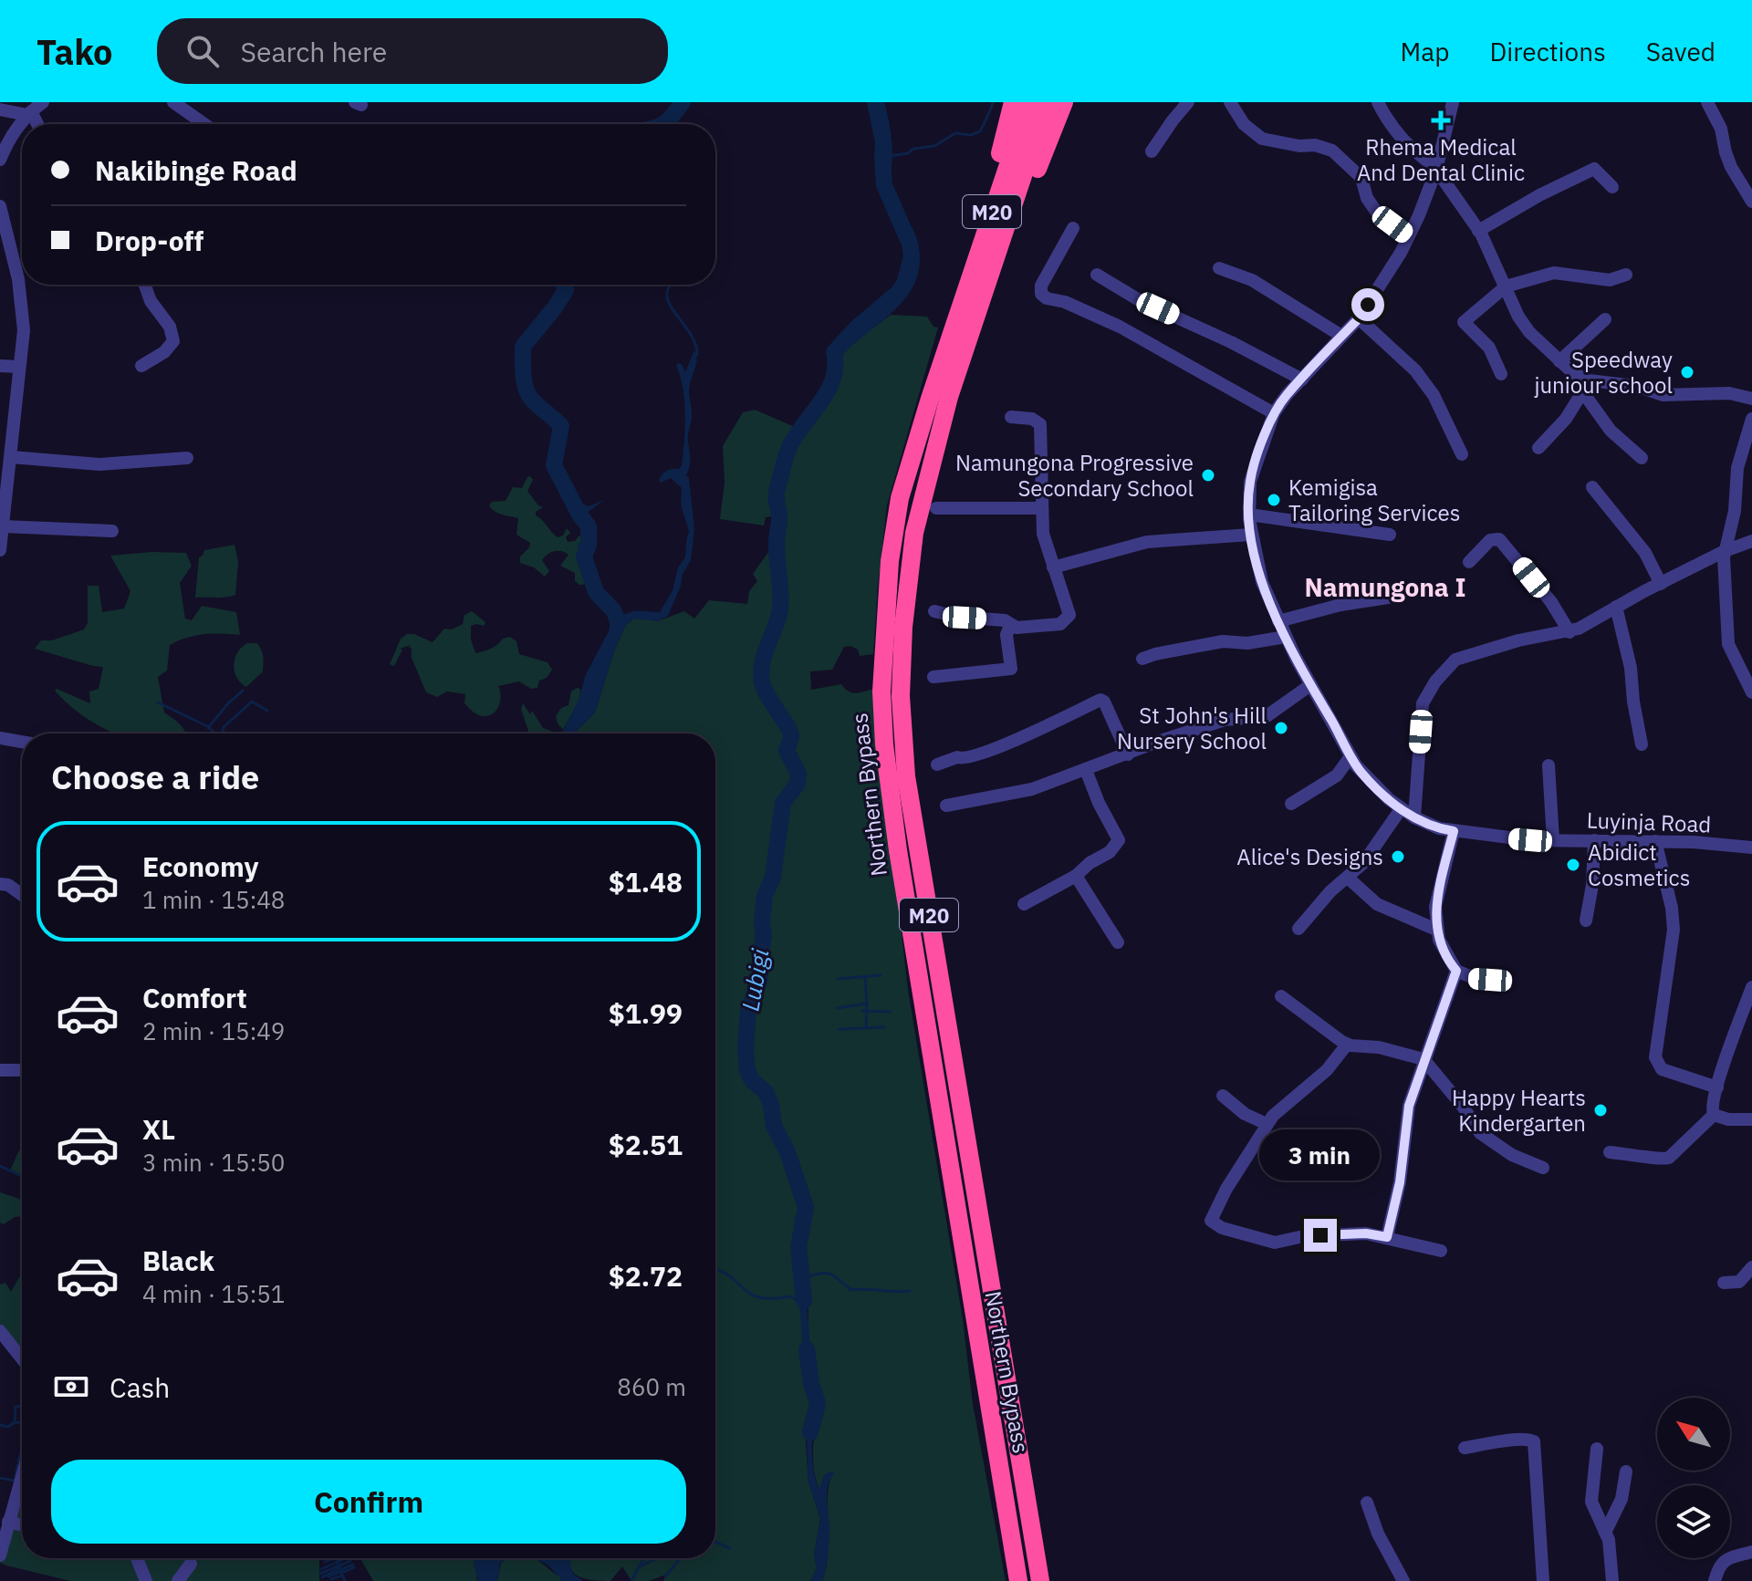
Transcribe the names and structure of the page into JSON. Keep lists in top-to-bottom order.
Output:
{
  "streets": {
    "highway": ["M20", "Northern Bypass"],
    "street": ["Luyinja Road"]
  },
  "districts": ["Namungona I"],
  "water": ["Lubigi"],
  "places": {
    "health": ["Rhema Medical And Dental Clinic"],
    "other": [
      "Speedway juniour school",
      "Namungona Progressive Secondary School",
      "Kemigisa Tailoring Services",
      "St John's Hill Nursery School",
      "Alice's Designs",
      "Abidict Cosmetics",
      "Happy Hearts Kindergarten"
    ]
  },
  "north": "top left",
  "page": {
    "header": "Tako",
    "search": "Search here",
    "nav": ["Map", "Directions", "Saved"],
    "banner": ["Nakibinge Road", "Drop-off"],
    "heading": "Choose a ride",
    "list": [
      {
        "name": "Economy",
        "note": "1 min · 15:48",
        "value": "$1.48"
      },
      {
        "name": "Comfort",
        "note": "2 min · 15:49",
        "value": "$1.99"
      },
      {
        "name": "XL",
        "note": "3 min · 15:50",
        "value": "$2.51"
      },
      {
        "name": "Black",
        "note": "4 min · 15:51",
        "value": "$2.72"
      }
    ],
    "bubble": "3 min",
    "pay": ["Cash", "860 m"],
    "buttons": "Confirm"
  }
}
